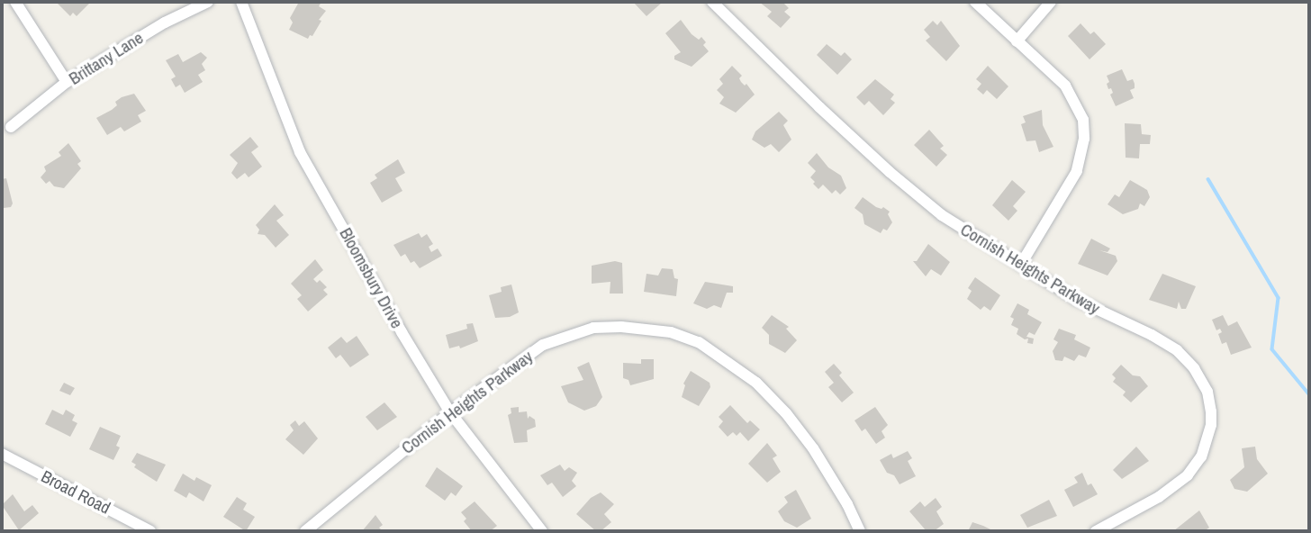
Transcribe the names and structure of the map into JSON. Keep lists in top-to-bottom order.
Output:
{
  "streets": {
    "street": [
      "Brittany Lane",
      "Cornish Heights Parkway",
      "Bloomsbury Drive",
      "Broad Road"
    ]
  },
  "crossings": [
    ["Cornish Heights Parkway", "Bloomsbury Drive"]
  ]
}
